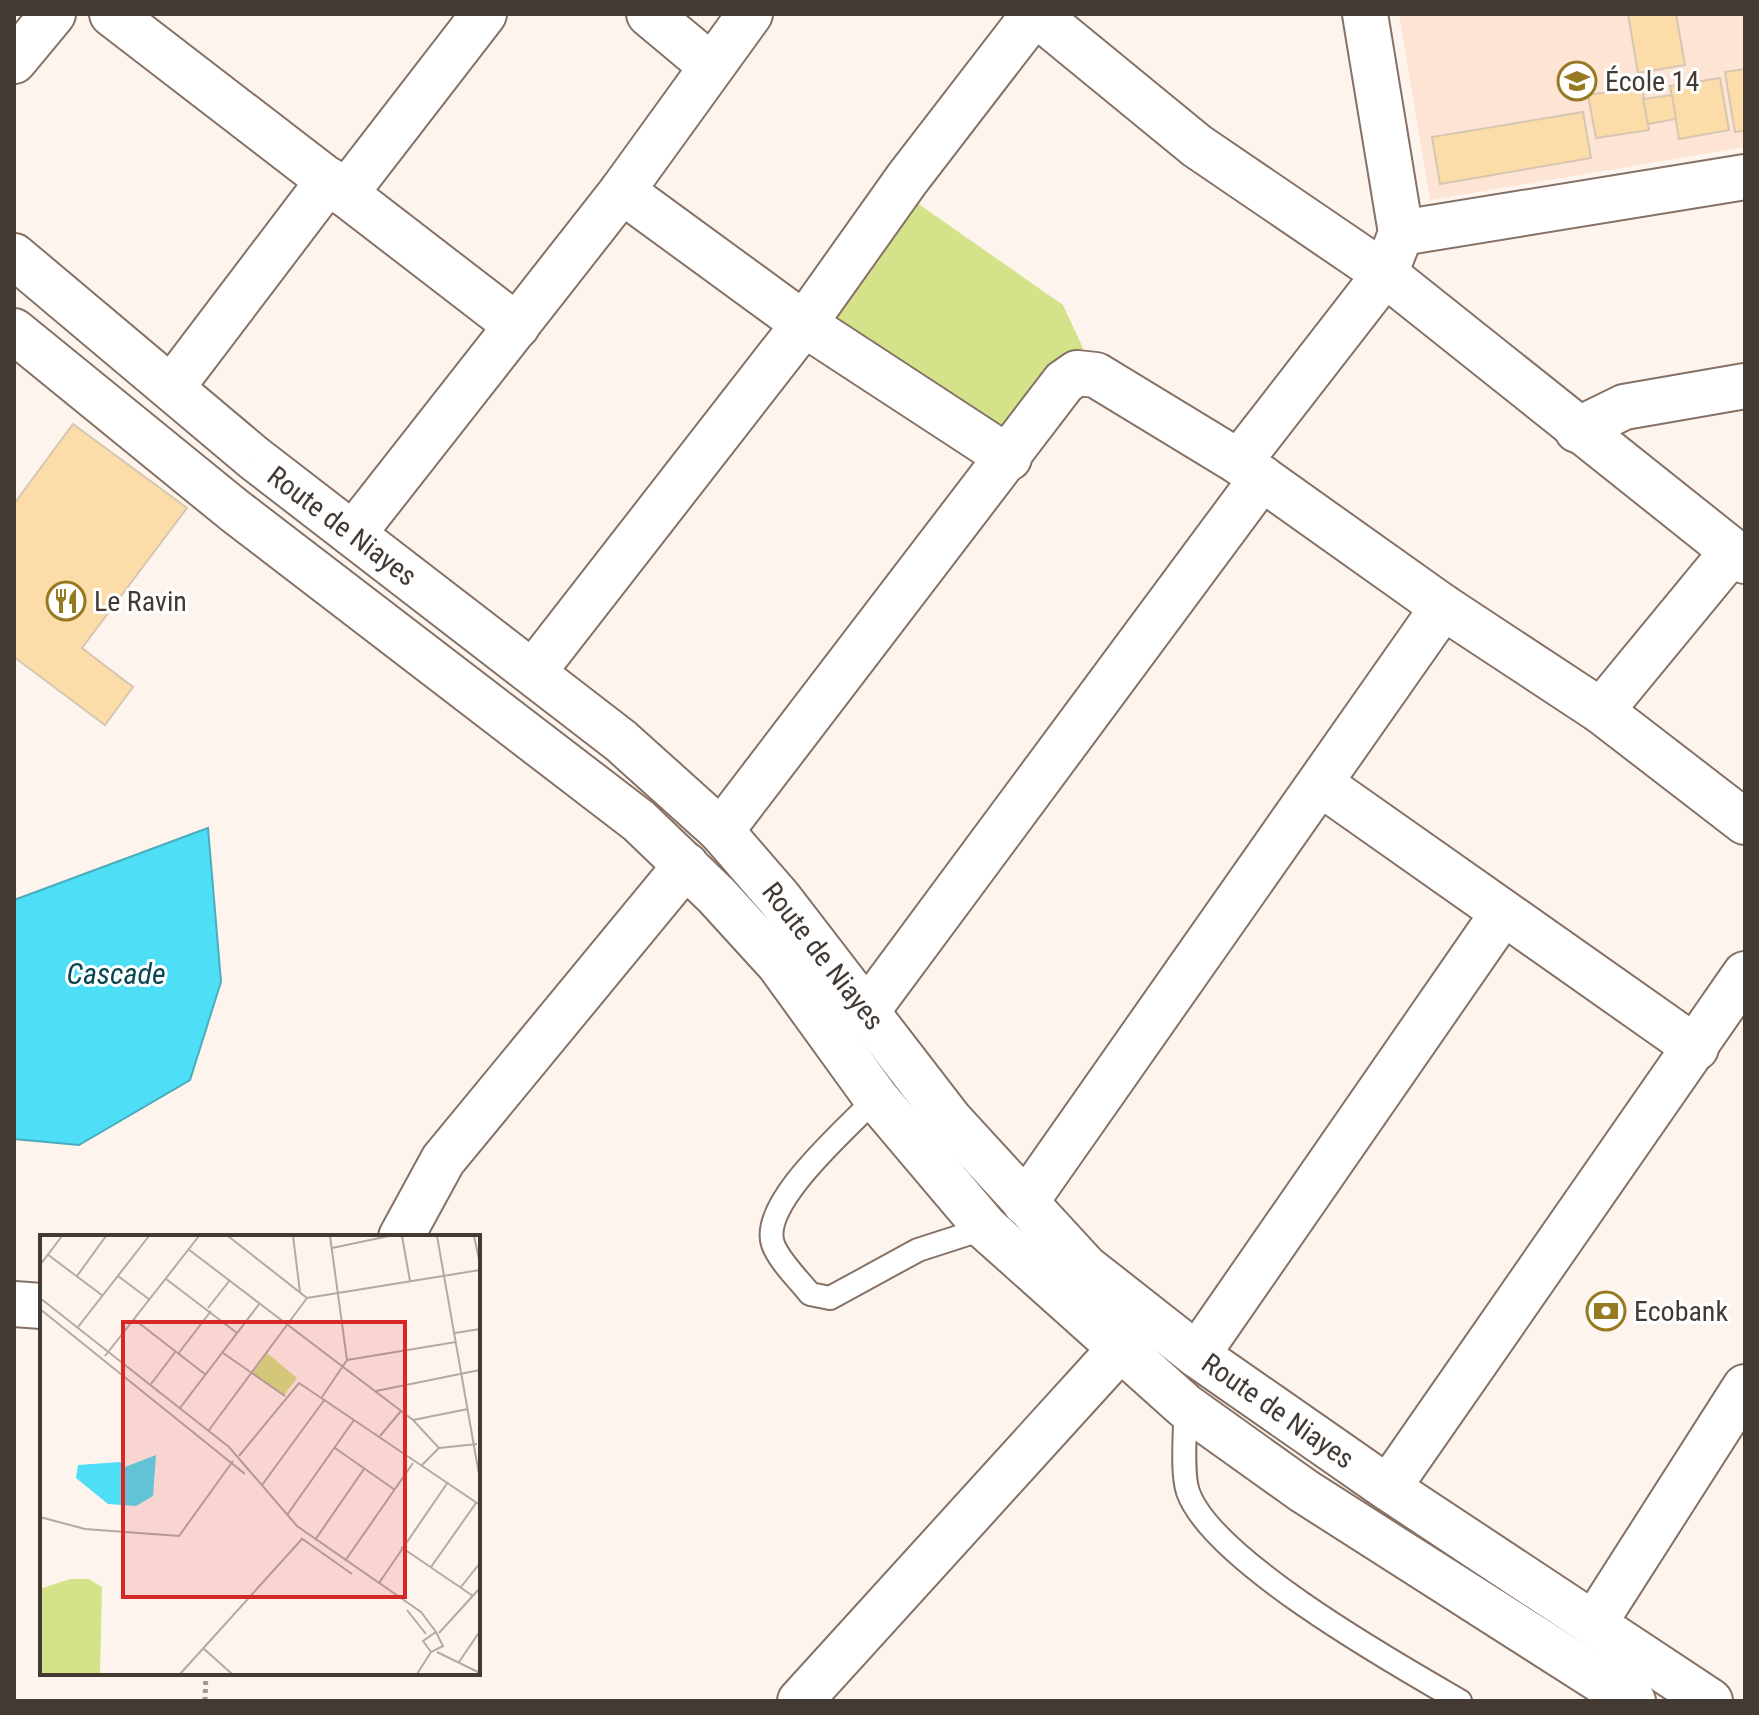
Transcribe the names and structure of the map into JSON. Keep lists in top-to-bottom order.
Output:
{
  "streets": {
    "street": ["Route de Niayes"]
  },
  "water": ["Cascade"],
  "places": {
    "school or university": ["École 14"],
    "restaurant": ["Le Ravin"],
    "bank": ["Ecobank"]
  }
}
